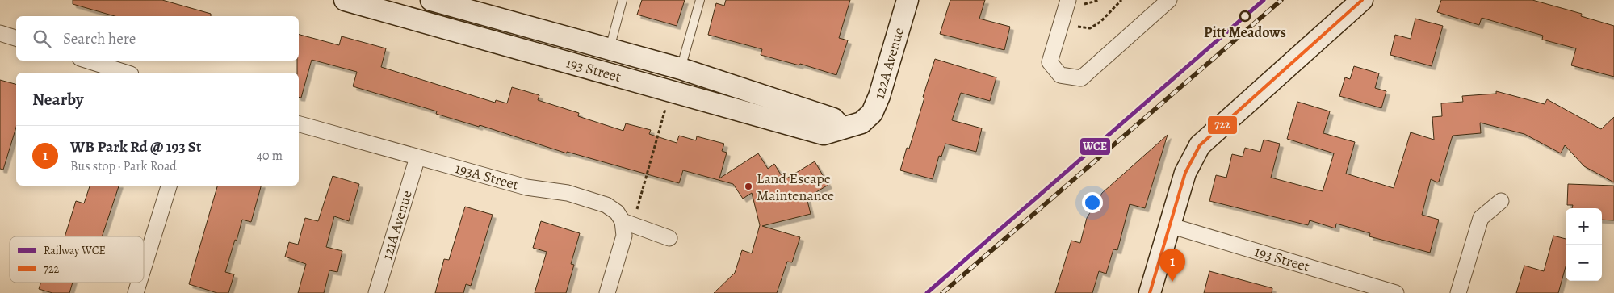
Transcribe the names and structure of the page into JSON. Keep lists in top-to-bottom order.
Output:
{
  "streets": {
    "street": [
      "122A Avenue",
      "193 Street",
      "193A Street",
      "121A Avenue"
    ]
  },
  "crossings": [
    ["122A Avenue", "193 Street"],
    ["193A Street", "121A Avenue"]
  ],
  "places": ["Pitt Meadows", "Land Escape Maintenance"],
  "lines": ["rail line WCE", "transit line 722"],
  "legend": ["Railway WCE", "722"],
  "page": {
    "search": "Search here",
    "heading": "Nearby",
    "list": [
      {
        "mark": "1",
        "name": "WB Park Rd @ 193 St",
        "note": "Bus stop · Park Road",
        "value": "40 m"
      }
    ],
    "map_buttons": ["+", "−"],
    "pins": "1"
  }
}
